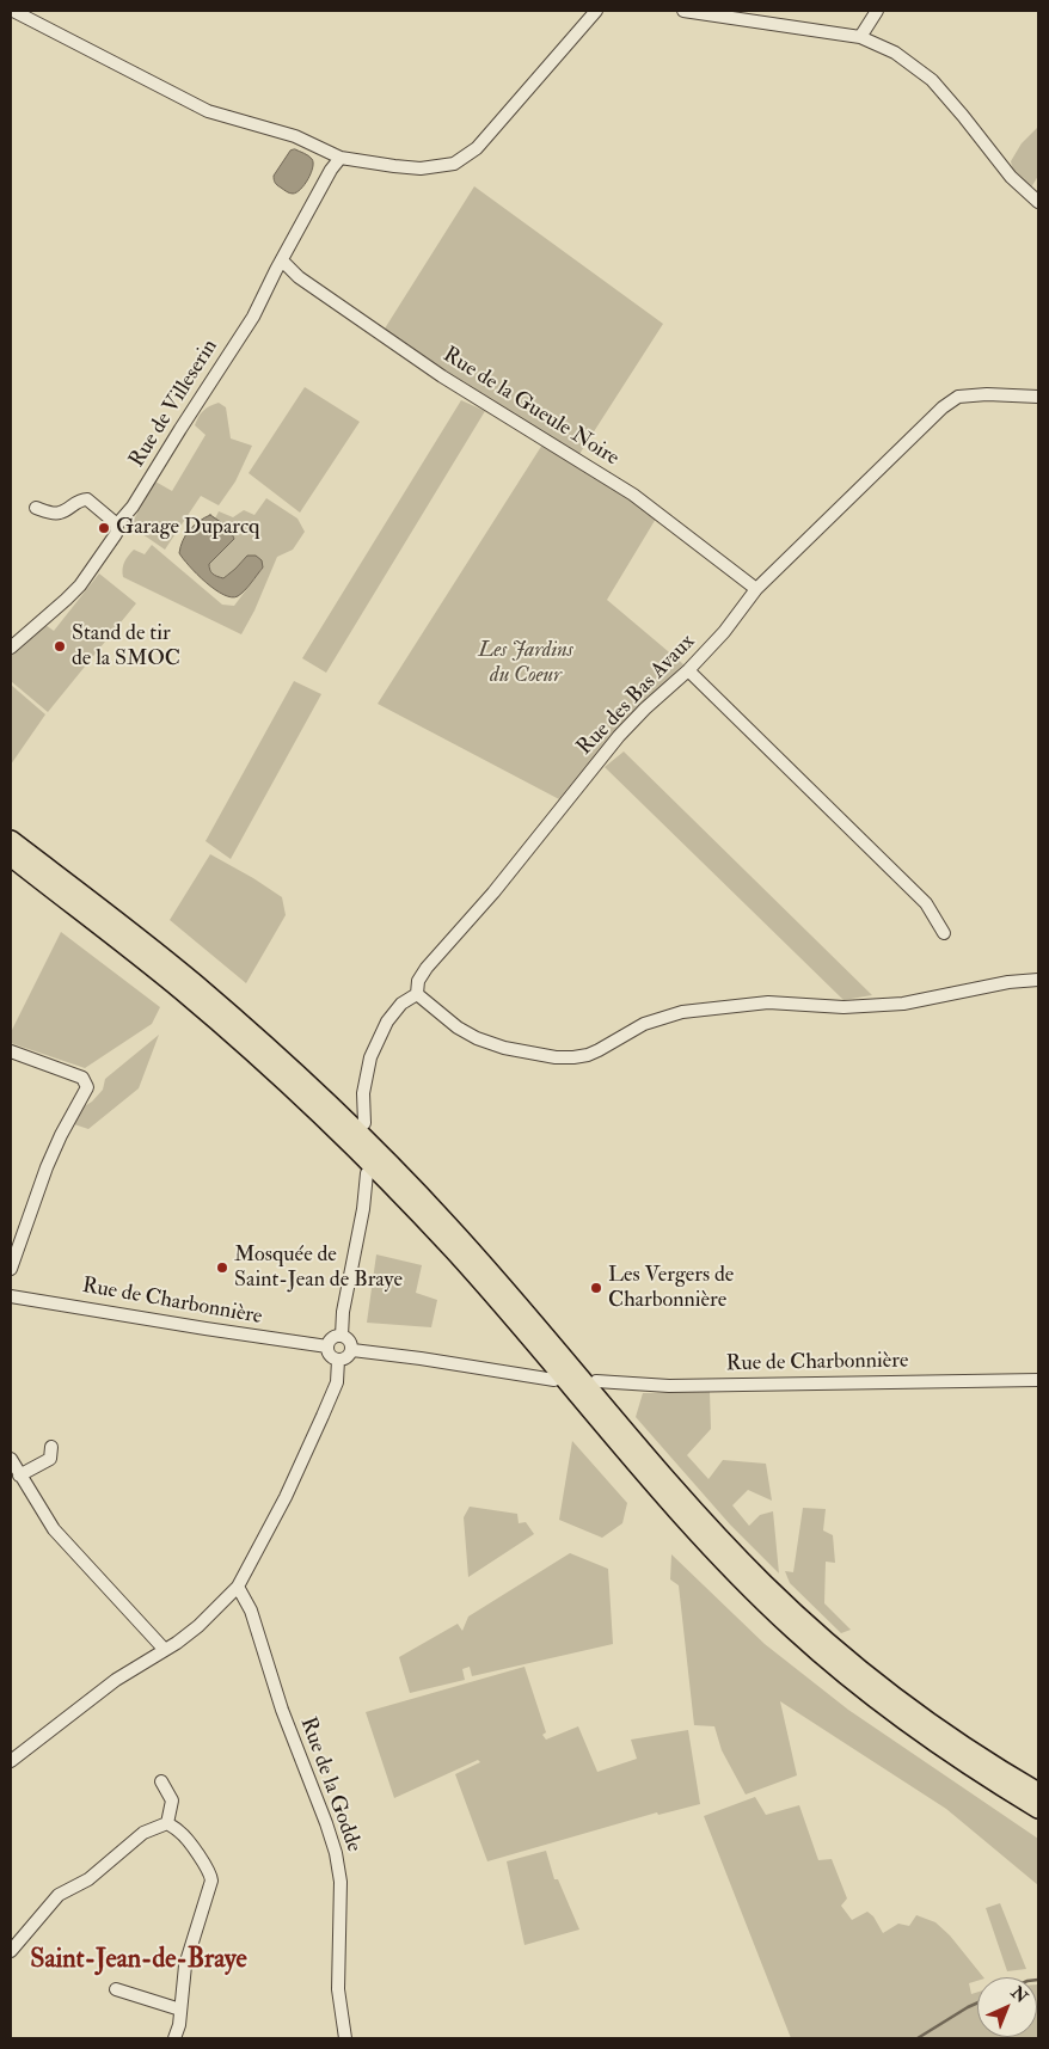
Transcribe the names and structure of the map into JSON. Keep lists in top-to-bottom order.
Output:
{
  "streets": {
    "street": [
      "Rue de Villeserin",
      "Rue de la Gueule Noire",
      "Rue des Bas Avaux",
      "Rue de Charbonnière",
      "Rue de la Godde"
    ]
  },
  "crossings": [
    ["Rue de Villeserin", "Rue de la Gueule Noire"],
    ["Rue de la Gueule Noire", "Rue des Bas Avaux"]
  ],
  "districts": ["Saint-Jean-de-Braye"],
  "parks": ["Les Jardins du Coeur"],
  "places": [
    "Garage Duparcq",
    "Stand de tir de la SMOC",
    "Mosquée de Saint-Jean de Braye",
    "Les Vergers de Charbonnière"
  ],
  "north": "top right"
}
